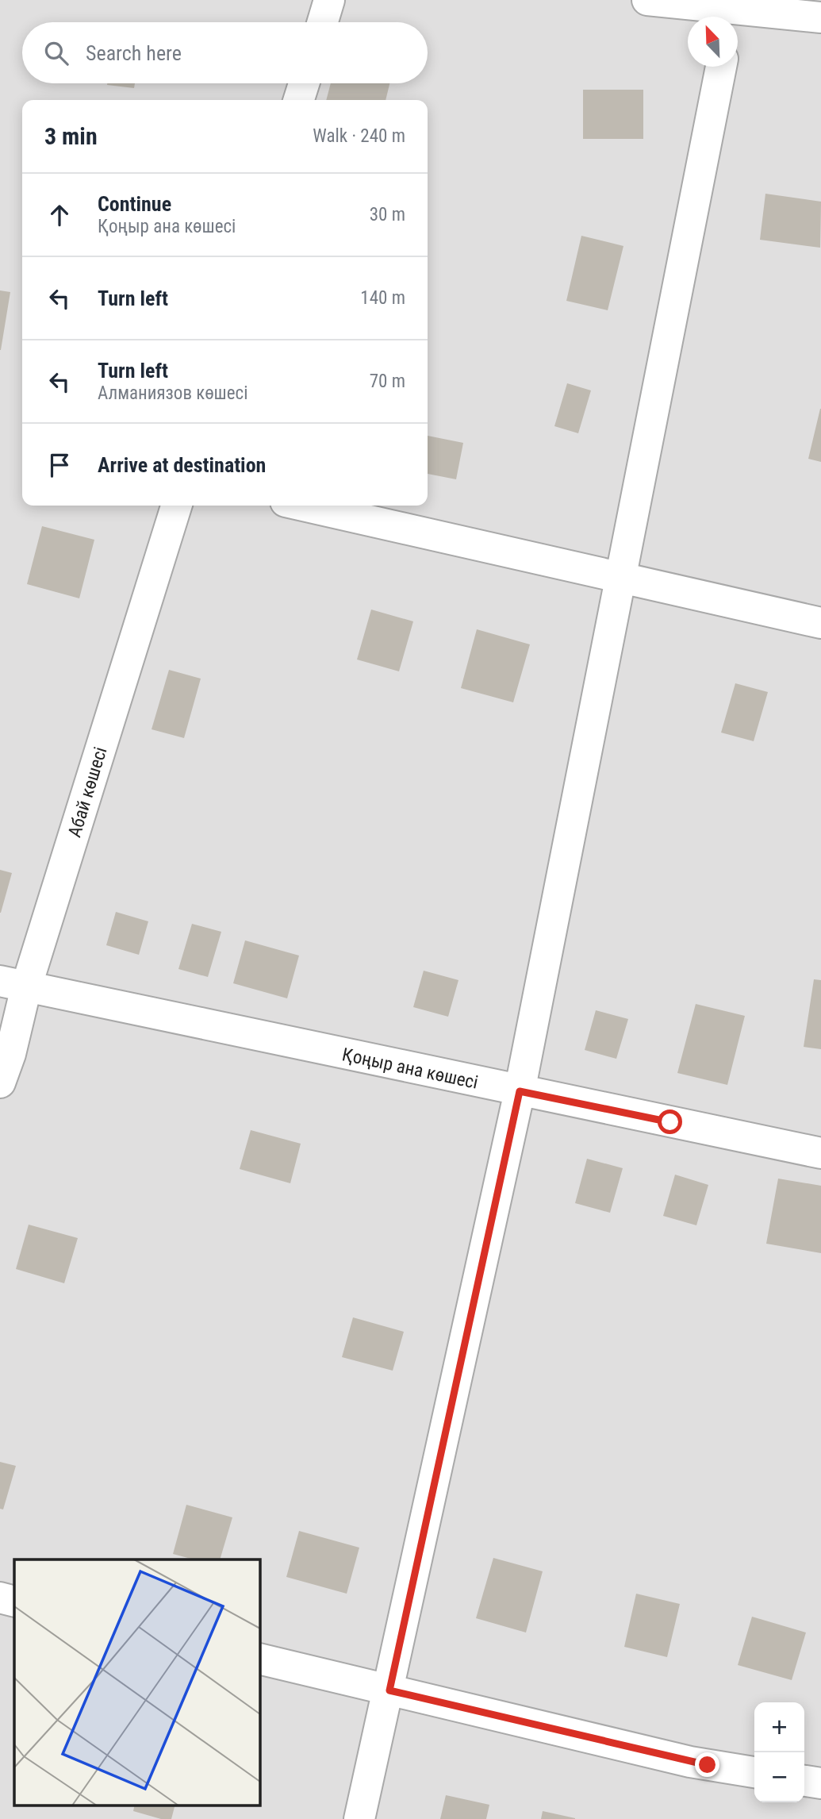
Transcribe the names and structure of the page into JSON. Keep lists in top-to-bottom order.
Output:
{
  "streets": {
    "street": ["Абай көшесі", "Қоңыр ана көшесі"]
  },
  "crossings": [
    ["Абай көшесі", "Қоңыр ана көшесі"]
  ],
  "north": "top left",
  "page": {
    "search": "Search here",
    "heading": ["3 min", "Walk · 240 m"],
    "list": [
      ["Continue", "Қоңыр ана көшесі", "30 m"],
      ["Turn left", "140 m"],
      ["Turn left", "Алманиязов көшесі", "70 m"],
      "Arrive at destination"
    ],
    "map_buttons": ["+", "−"]
  }
}
